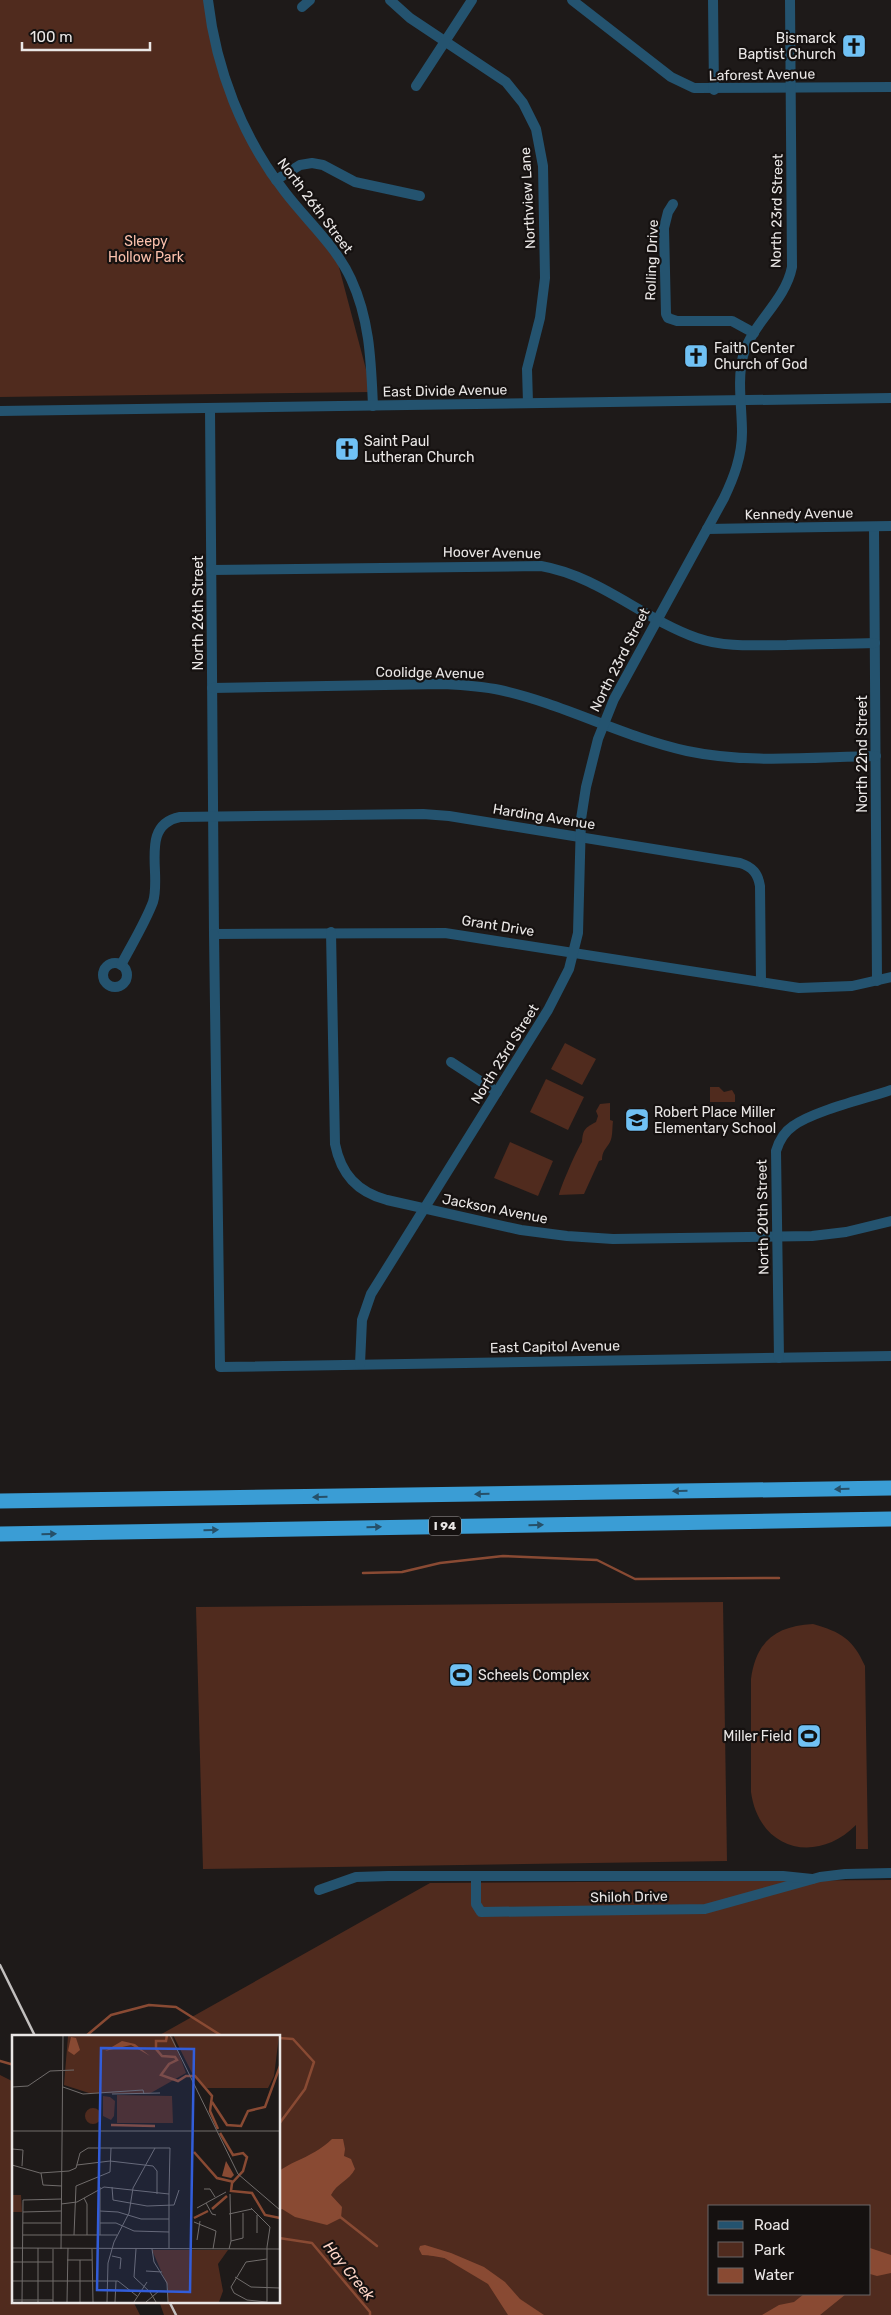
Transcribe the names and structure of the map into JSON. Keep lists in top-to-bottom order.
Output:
{
  "streets": {
    "highway": ["I 94"],
    "street": [
      "Laforest Avenue",
      "Northview Lane",
      "North 26th Street",
      "North 23rd Street",
      "Rolling Drive",
      "East Divide Avenue",
      "Kennedy Avenue",
      "Hoover Avenue",
      "Coolidge Avenue",
      "North 22nd Street",
      "Harding Avenue",
      "Grant Drive",
      "Jackson Avenue",
      "North 20th Street",
      "East Capitol Avenue",
      "Shiloh Drive"
    ]
  },
  "crossings": [
    ["Laforest Avenue", "North 23rd Street"],
    ["Northview Lane", "East Divide Avenue"],
    ["North 26th Street", "East Divide Avenue"],
    ["North 26th Street", "Hoover Avenue"],
    ["North 26th Street", "Coolidge Avenue"],
    ["North 26th Street", "Harding Avenue"],
    ["North 23rd Street", "Rolling Drive"],
    ["North 23rd Street", "East Divide Avenue"],
    ["North 23rd Street", "Kennedy Avenue"],
    ["North 23rd Street", "Hoover Avenue"],
    ["North 23rd Street", "Coolidge Avenue"],
    ["North 23rd Street", "Harding Avenue"],
    ["North 23rd Street", "Grant Drive"],
    ["North 23rd Street", "Jackson Avenue"],
    ["North 23rd Street", "East Capitol Avenue"],
    ["Kennedy Avenue", "North 22nd Street"],
    ["Hoover Avenue", "North 22nd Street"],
    ["Coolidge Avenue", "North 22nd Street"],
    ["North 22nd Street", "Grant Drive"],
    ["Harding Avenue", "Grant Drive"],
    ["Grant Drive", "Jackson Avenue"],
    ["Grant Drive", "East Capitol Avenue"],
    ["Jackson Avenue", "North 20th Street"],
    ["North 20th Street", "East Capitol Avenue"]
  ],
  "water": ["Hay Creek"],
  "parks": ["Sleepy Hollow Park"],
  "places": {
    "church": ["Bismarck Baptist Church", "Faith Center Church of God", "Saint Paul Lutheran Church"],
    "school or university": ["Robert Place Miller Elementary School"],
    "sports": ["Scheels Complex", "Miller Field"]
  },
  "legend": ["Road", "Park", "Water"],
  "scale_bar": "100 m"
}
